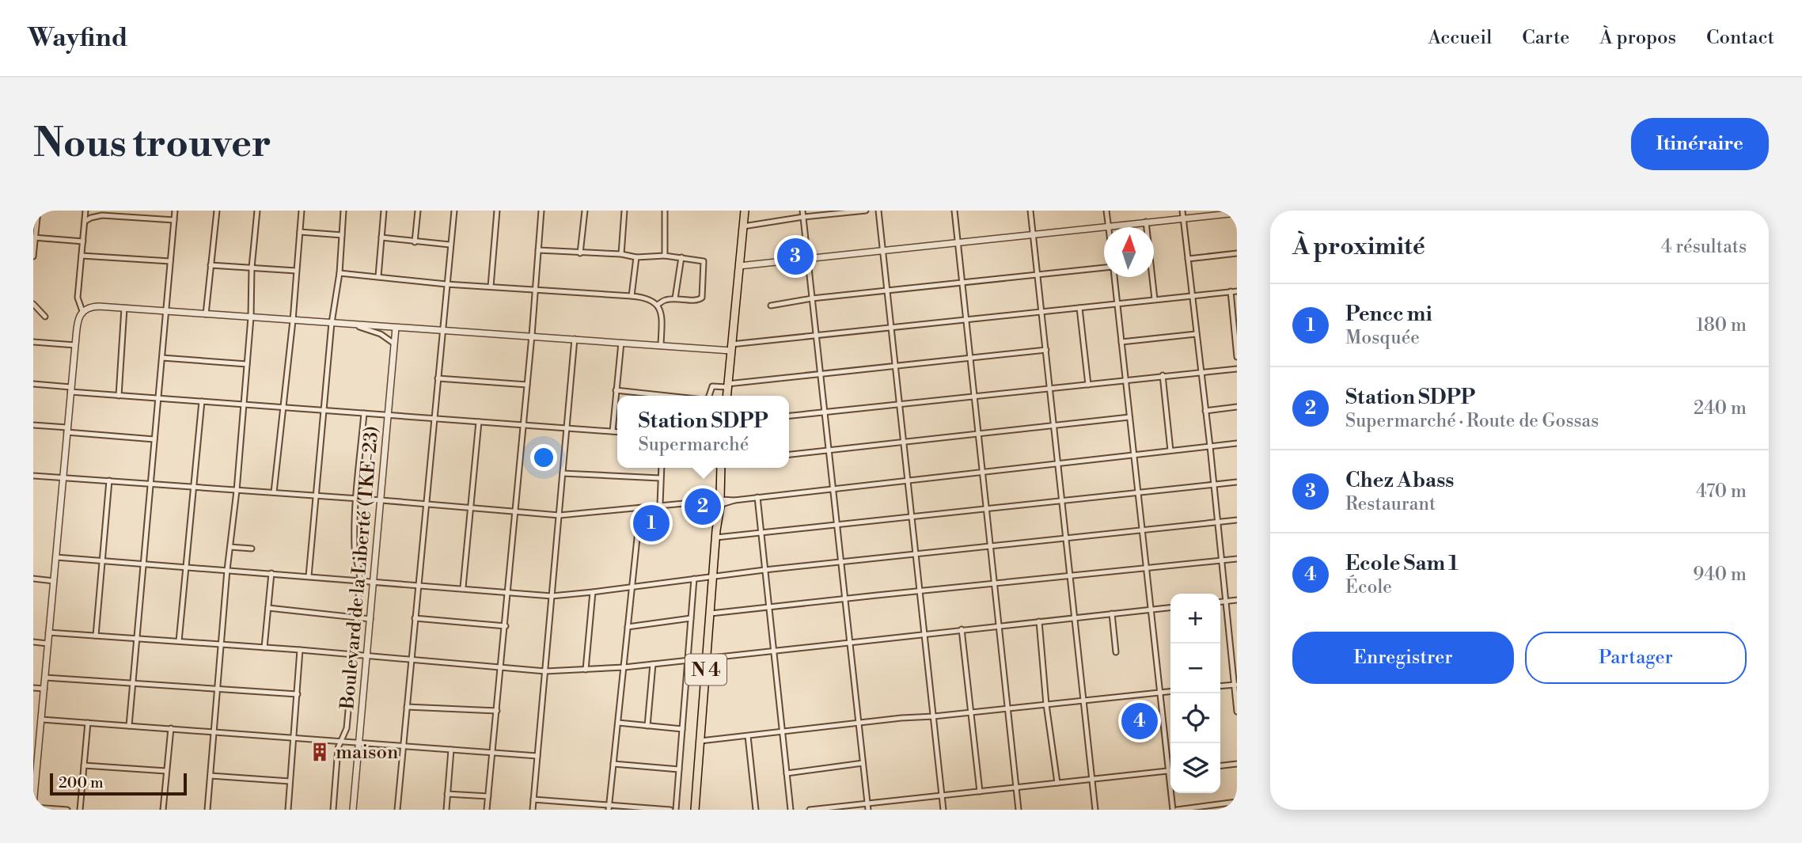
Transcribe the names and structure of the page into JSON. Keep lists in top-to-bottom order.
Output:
{
  "streets": {
    "main road": ["N 4"],
    "street": ["Boulevard de la Liberté (TKE-23)"]
  },
  "places": {
    "building": ["maison"]
  },
  "scale_bar": "200 m",
  "north": "top",
  "page": {
    "header": "Wayfind",
    "nav": [
      "Accueil",
      "Carte",
      "À propos",
      "Contact"
    ],
    "buttons": [
      "Itinéraire",
      ["Enregistrer", "Partager"]
    ],
    "title": "Nous trouver",
    "heading": ["À proximité", "4 résultats"],
    "pins": [
      "3",
      "2",
      "1",
      "4"
    ],
    "list": [
      {
        "mark": "1",
        "name": "Pencc mi",
        "note": "Mosquée",
        "value": "180 m"
      },
      {
        "mark": "2",
        "name": "Station SDPP",
        "note": "Supermarché · Route de Gossas",
        "value": "240 m"
      },
      {
        "mark": "3",
        "name": "Chez Abass",
        "note": "Restaurant",
        "value": "470 m"
      },
      {
        "mark": "4",
        "name": "Ecole Sam 1",
        "note": "École",
        "value": "940 m"
      }
    ],
    "popup": ["Station SDPP", "Supermarché"],
    "map_buttons": ["+", "−"],
    "scale": "200 m"
  }
}
